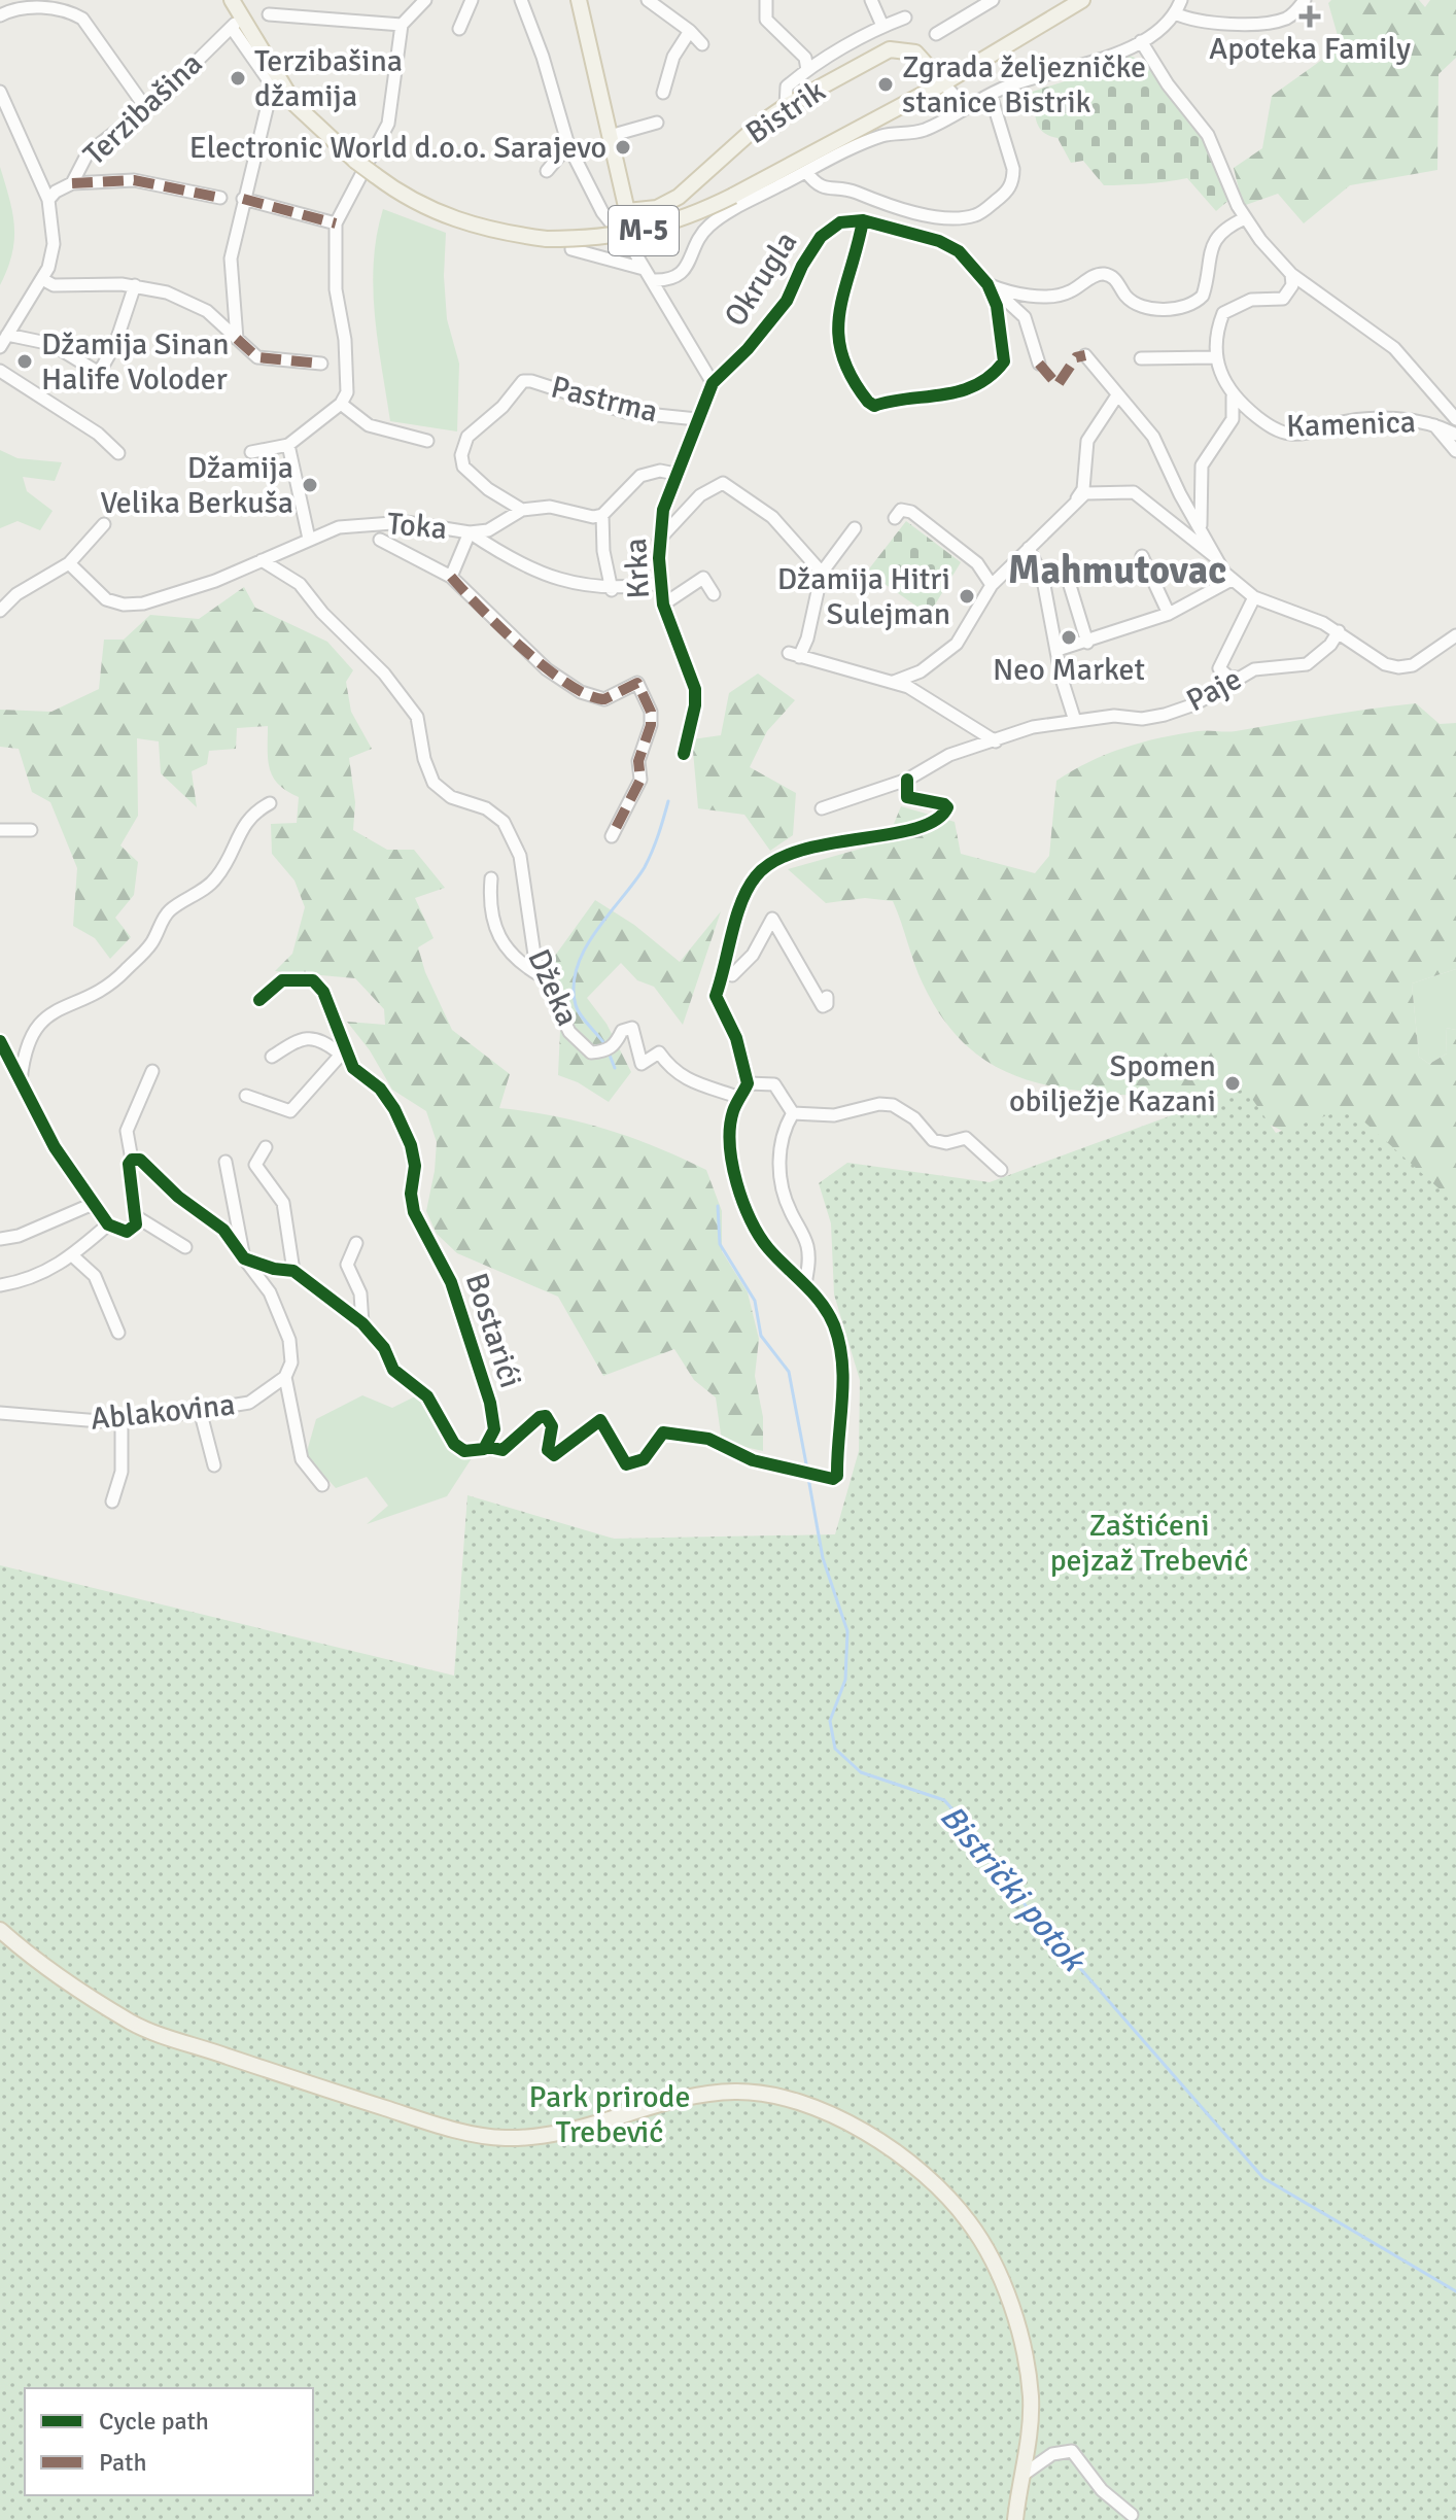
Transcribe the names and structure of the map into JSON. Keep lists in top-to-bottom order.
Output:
{
  "streets": {
    "main road": ["Bistrik", "M-5"],
    "street": [
      "Terzibašina",
      "Okrugla",
      "Pastrma",
      "Kamenica",
      "Toka",
      "Krka",
      "Paje",
      "Džeka",
      "Bostarići",
      "Ablakovina"
    ]
  },
  "crossings": [
    ["Terzibašina", "M-5"],
    ["Bistrik", "M-5"],
    ["Okrugla", "Krka"],
    ["Pastrma", "Toka"],
    ["Pastrma", "Krka"],
    ["Toka", "Džeka"]
  ],
  "districts": ["Mahmutovac"],
  "water": ["Bistrički potok"],
  "parks": ["Zaštićeni pejzaž Trebević", "Park prirode Trebević"],
  "places": {
    "health": ["Apoteka Family"],
    "other": [
      "Terzibašina džamija",
      "Zgrada željezničke stanice Bistrik",
      "Electronic World d.o.o. Sarajevo",
      "Džamija Sinan Halife Voloder",
      "Džamija Velika Berkuša",
      "Džamija Hitri Sulejman",
      "Neo Market",
      "Spomen obilježje Kazani"
    ]
  },
  "legend": ["Cycle path", "Path"]
}
